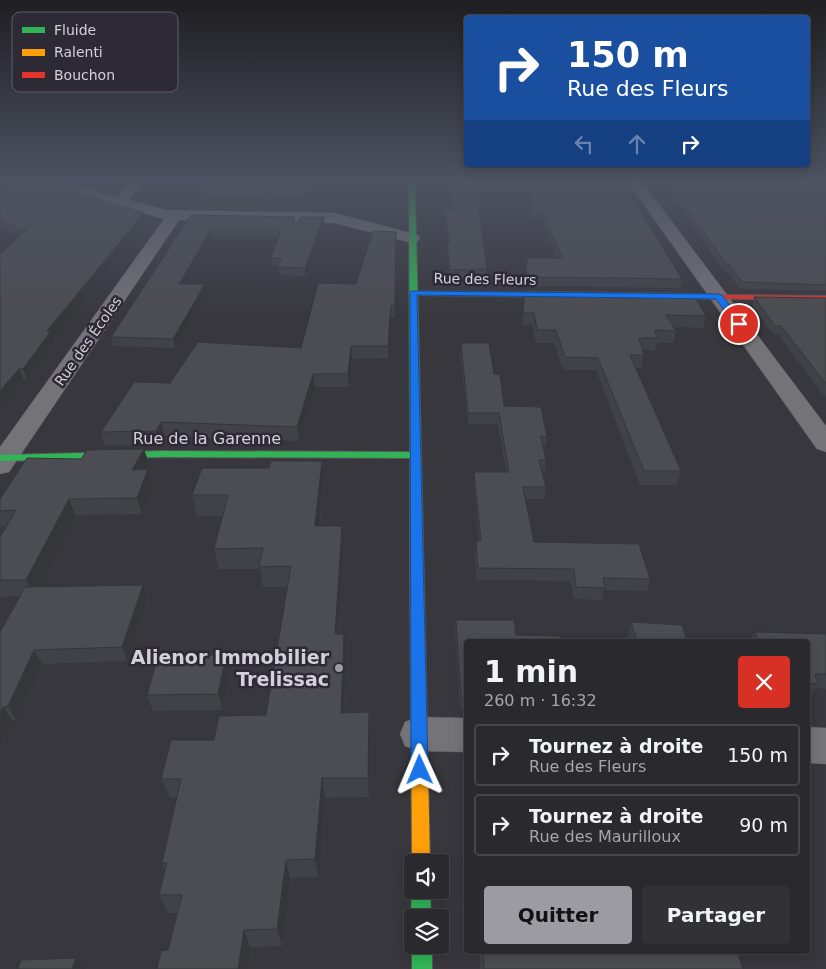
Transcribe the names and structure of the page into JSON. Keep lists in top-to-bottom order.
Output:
{
  "streets": {
    "main road": ["Rue des Fleurs", "Rue de la Garenne"],
    "street": ["Rue des Écoles"]
  },
  "crossings": [
    ["Rue des Écoles", "Rue de la Garenne"]
  ],
  "places": ["Alienor Immobilier Trelissac"],
  "legend": ["Fluide", "Ralenti", "Bouchon"],
  "page": {
    "turn": ["150 m", "Rue des Fleurs"],
    "heading": ["1 min", "260 m · 16:32"],
    "list": [
      {
        "name": "Tournez à droite",
        "note": "Rue des Fleurs",
        "value": "150 m"
      },
      {
        "name": "Tournez à droite",
        "note": "Rue des Maurilloux",
        "value": "90 m"
      }
    ],
    "buttons": ["Quitter", "Partager"]
  }
}
